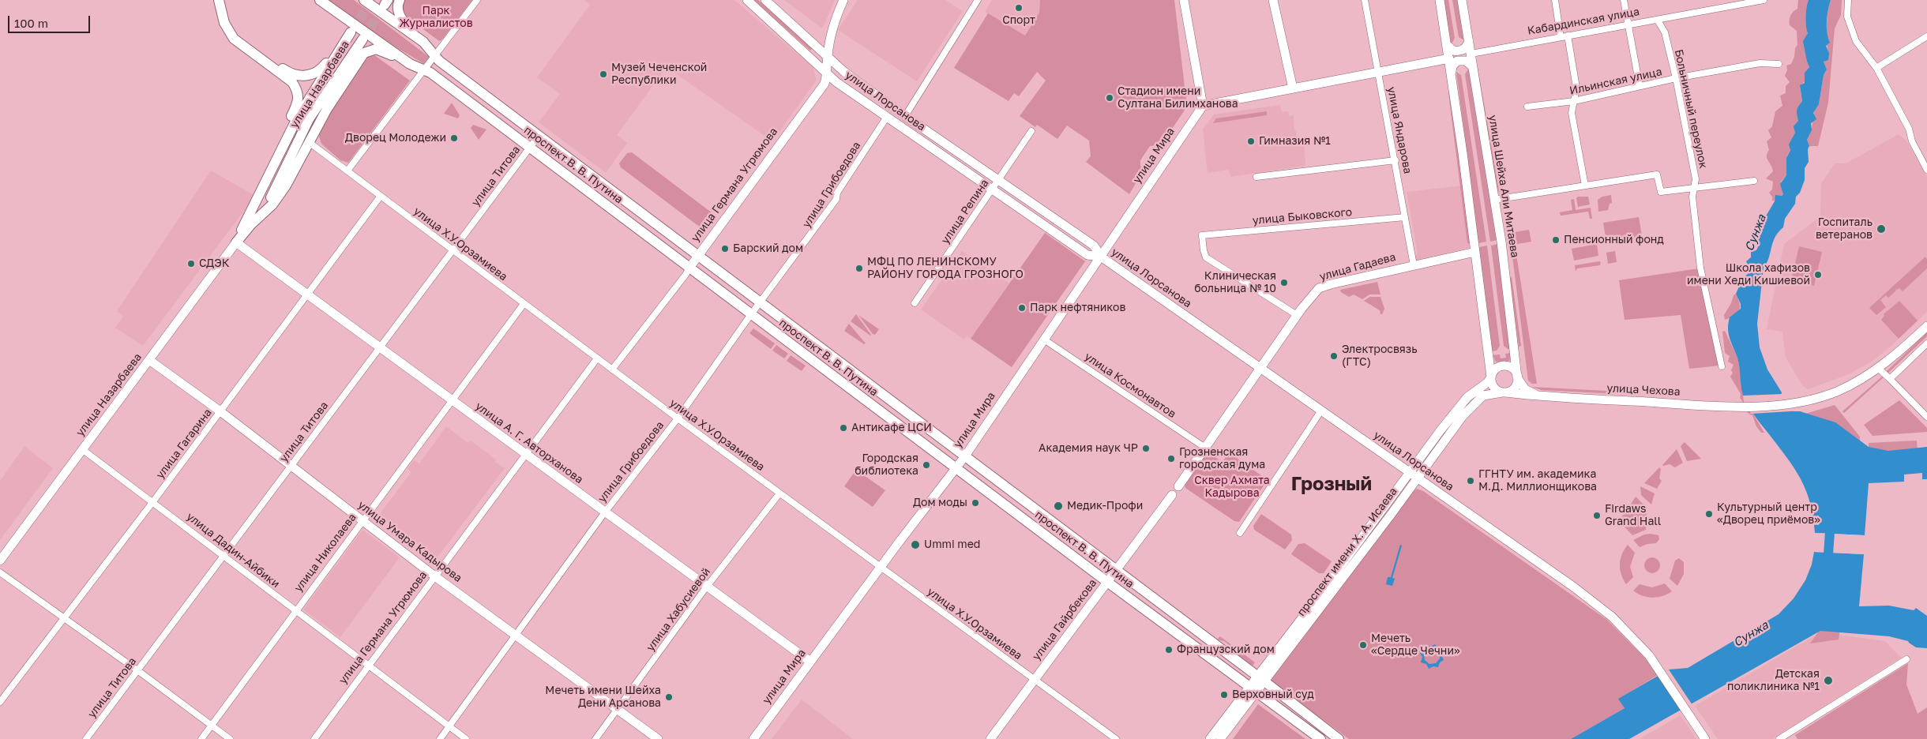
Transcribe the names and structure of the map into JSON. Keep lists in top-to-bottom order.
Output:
{
  "streets": {
    "main road": [
      "улица Назарбаева",
      "улица Лорсанова",
      "улица Мира",
      "проспект В. В. Путина",
      "улица Германа Угрюмова",
      "улица Шейха Али Митаева",
      "улица Гадаева",
      "улица Чехова",
      "улица А. Г. Авторханова",
      "улица Умара Кадырова",
      "проспект имени Х. А. Исаева",
      "улица Гайрбекова"
    ],
    "street": [
      "Кабардинская улица",
      "Ильинская улица",
      "Больничный переулок",
      "улица Яндарова",
      "улица Титова",
      "улица Грибоедова",
      "улица Репина",
      "улица Быковского",
      "улица Х.У.Орзамиева",
      "улица Космонавтов",
      "улица Гагарина",
      "улица Дадин-Айбики",
      "улица Николаева",
      "улица Хабусиевой"
    ]
  },
  "crossings": [
    ["Кабардинская улица", "Больничный переулок"],
    ["Кабардинская улица", "улица Шейха Али Митаева"],
    ["Ильинская улица", "Больничный переулок"],
    ["улица Назарбаева", "улица А. Г. Авторханова"],
    ["улица Назарбаева", "улица Умара Кадырова"],
    ["улица Назарбаева", "улица Дадин-Айбики"],
    ["улица Лорсанова", "улица Мира"],
    ["улица Лорсанова", "улица Германа Угрюмова"],
    ["улица Лорсанова", "улица Грибоедова"],
    ["улица Лорсанова", "улица Репина"],
    ["улица Лорсанова", "улица Гадаева"],
    ["улица Лорсанова", "проспект имени Х. А. Исаева"],
    ["улица Яндарова", "улица Быковского"],
    ["улица Яндарова", "улица Гадаева"],
    ["улица Мира", "проспект В. В. Путина"],
    ["улица Мира", "улица Х.У.Орзамиева"],
    ["улица Мира", "улица Космонавтов"],
    ["улица Мира", "улица А. Г. Авторханова"],
    ["проспект В. В. Путина", "улица Титова"],
    ["проспект В. В. Путина", "улица Германа Угрюмова"],
    ["проспект В. В. Путина", "улица Грибоедова"],
    ["проспект В. В. Путина", "проспект имени Х. А. Исаева"],
    ["проспект В. В. Путина", "улица Гайрбекова"],
    ["улица Титова", "улица Х.У.Орзамиева"],
    ["улица Титова", "улица А. Г. Авторханова"],
    ["улица Титова", "улица Умара Кадырова"],
    ["улица Титова", "улица Дадин-Айбики"],
    ["улица Германа Угрюмова", "улица Х.У.Орзамиева"],
    ["улица Германа Угрюмова", "улица А. Г. Авторханова"],
    ["улица Германа Угрюмова", "улица Умара Кадырова"],
    ["улица Германа Угрюмова", "улица Дадин-Айбики"],
    ["улица Грибоедова", "улица Х.У.Орзамиева"],
    ["улица Грибоедова", "улица А. Г. Авторханова"],
    ["улица Грибоедова", "улица Умара Кадырова"],
    ["улица Грибоедова", "улица Дадин-Айбики"],
    ["улица Шейха Али Митаева", "улица Чехова"],
    ["улица Шейха Али Митаева", "проспект имени Х. А. Исаева"],
    ["улица Быковского", "улица Гадаева"],
    ["улица Х.У.Орзамиева", "улица Гагарина"],
    ["улица Х.У.Орзамиева", "улица Николаева"],
    ["улица Х.У.Орзамиева", "улица Хабусиевой"],
    ["улица Х.У.Орзамиева", "улица Гайрбекова"],
    ["улица Чехова", "проспект имени Х. А. Исаева"],
    ["улица А. Г. Авторханова", "улица Гагарина"],
    ["улица А. Г. Авторханова", "улица Николаева"],
    ["улица А. Г. Авторханова", "улица Хабусиевой"],
    ["улица Гагарина", "улица Умара Кадырова"],
    ["улица Гагарина", "улица Дадин-Айбики"],
    ["улица Умара Кадырова", "улица Николаева"],
    ["улица Умара Кадырова", "улица Хабусиевой"],
    ["улица Дадин-Айбики", "улица Николаева"]
  ],
  "districts": ["Грозный"],
  "water": ["Сунжа"],
  "parks": ["Парк Журналистов", "Сквер Ахмата Кадырова"],
  "places": [
    "Спорт",
    "Музей Чеченской Республики",
    "Стадион имени Султана Билимханова",
    "Дворец Молодежи",
    "Гимназия №1",
    "Госпиталь ветеранов",
    "Пенсионный фонд",
    "Барский дом",
    "СДЭК",
    "МФЦ ПО ЛЕНИНСКОМУ РАЙОНУ ГОРОДА ГРОЗНОГО",
    "Школа хафизов имени Хеди Кишиевой",
    "Клиническая больница № 10",
    "Парк нефтяников",
    "Электросвязь (ГТС)",
    "Антикафе ЦСИ",
    "Академия наук ЧР",
    "Грозненская городская дума",
    "Городская библиотека",
    "ГГНТУ им. академика М.Д. Миллионщикова",
    "Дом моды",
    "Медик-Профи",
    "Культурный центр «Дворец приёмов»",
    "Firdaws Grand Hall",
    "Ummi med",
    "Мечеть «Сердце Чечни»",
    "Французский дом",
    "Детская поликлиника №1",
    "Верховный суд",
    "Мечеть имени Шейха Дени Арсанова"
  ],
  "scale_bar": "100 m"
}
